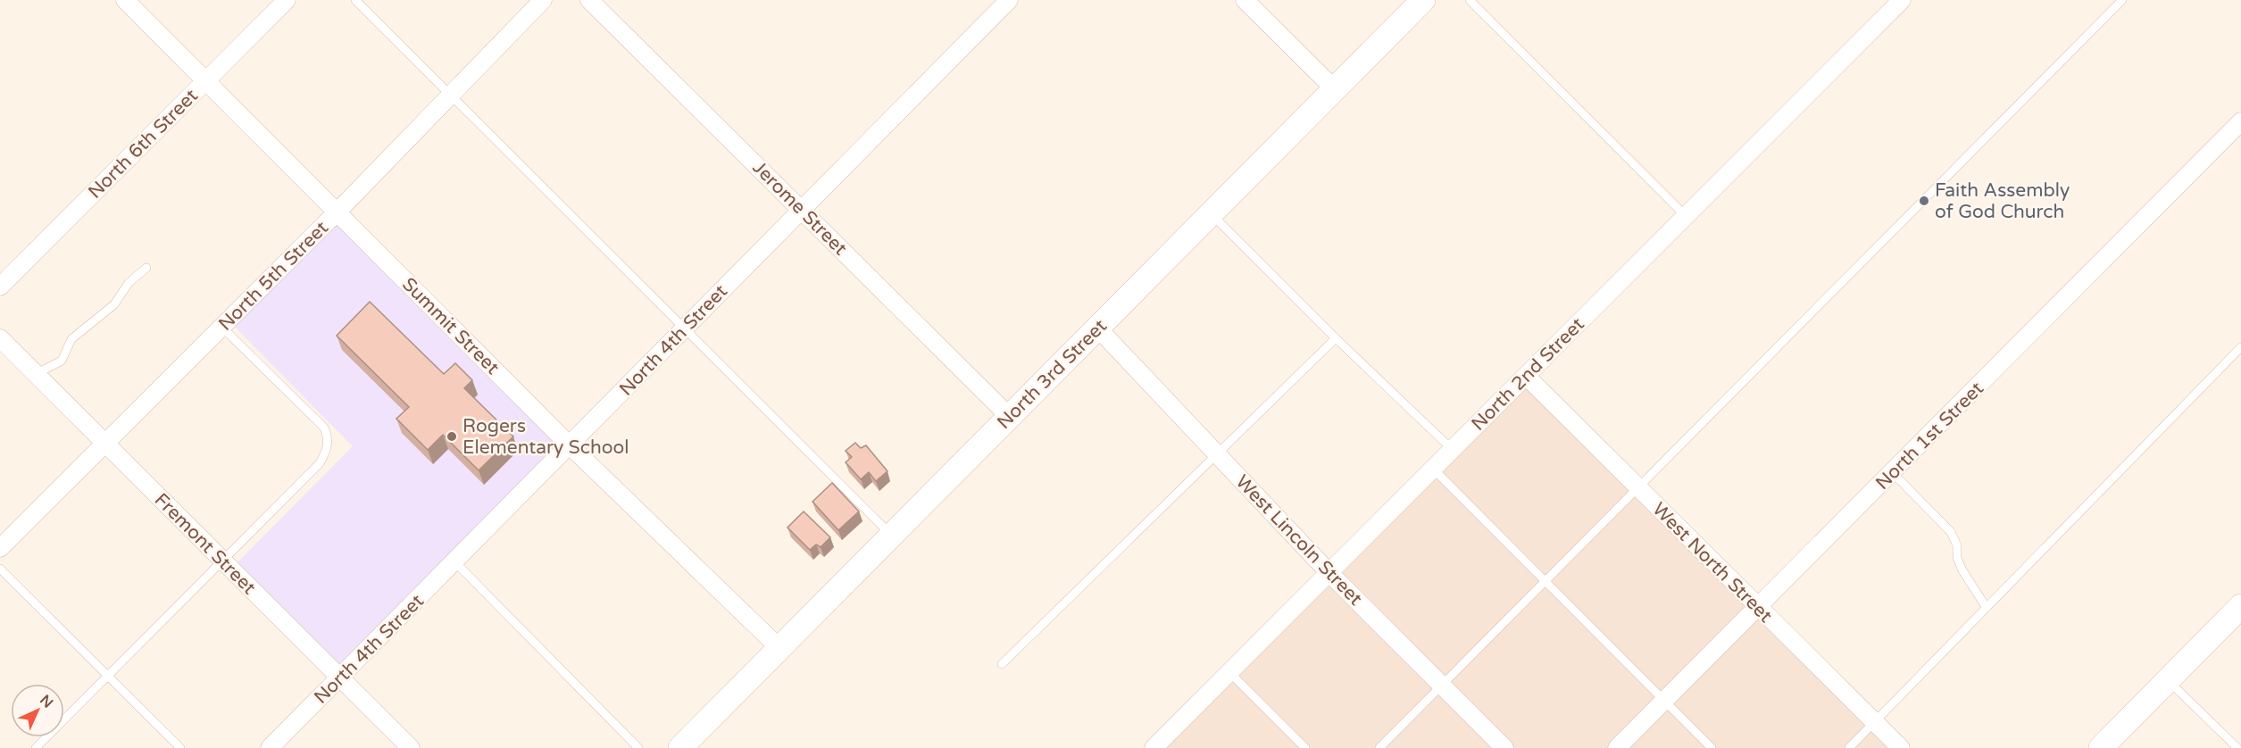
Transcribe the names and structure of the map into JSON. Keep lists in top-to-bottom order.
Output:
{
  "streets": {
    "street": [
      "North 6th Street",
      "Jerome Street",
      "North 5th Street",
      "Summit Street",
      "North 4th Street",
      "North 3rd Street",
      "North 2nd Street",
      "North 1st Street",
      "West Lincoln Street",
      "Fremont Street",
      "West North Street"
    ]
  },
  "crossings": [
    ["North 6th Street", "Summit Street"],
    ["Jerome Street", "North 4th Street"],
    ["Jerome Street", "North 3rd Street"],
    ["North 5th Street", "Summit Street"],
    ["North 5th Street", "Fremont Street"],
    ["Summit Street", "North 4th Street"],
    ["Summit Street", "North 3rd Street"],
    ["North 4th Street", "Fremont Street"],
    ["North 3rd Street", "West Lincoln Street"],
    ["North 2nd Street", "West Lincoln Street"],
    ["North 2nd Street", "West North Street"],
    ["North 1st Street", "West North Street"]
  ],
  "places": ["Faith Assembly of God Church", "Rogers Elementary School"],
  "north": "top right"
}
